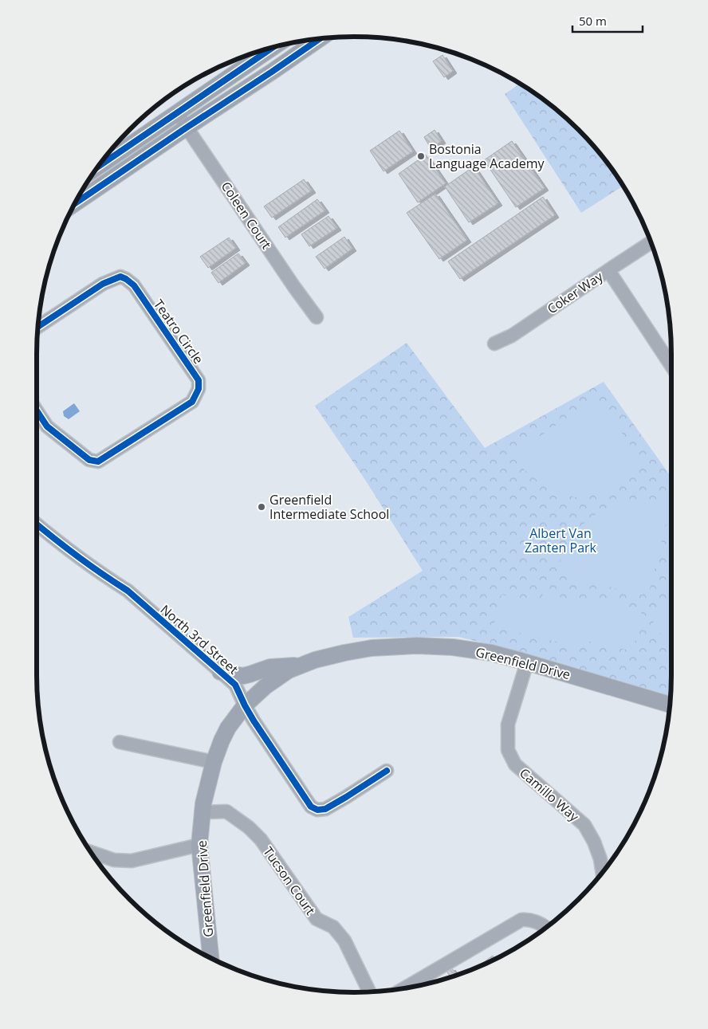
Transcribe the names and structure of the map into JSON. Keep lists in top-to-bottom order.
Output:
{
  "streets": {
    "main road": ["Greenfield Drive"],
    "street": [
      "Coleen Court",
      "Coker Way",
      "Teatro Circle",
      "North 3rd Street",
      "Camillo Way",
      "Tucson Court"
    ]
  },
  "crossings": [
    ["North 3rd Street", "Greenfield Drive"],
    ["Greenfield Drive", "Camillo Way"],
    ["Greenfield Drive", "Tucson Court"]
  ],
  "parks": ["Albert Van Zanten Park"],
  "places": ["Bostonia Language Academy", "Greenfield Intermediate School"],
  "scale_bar": "50 m"
}
